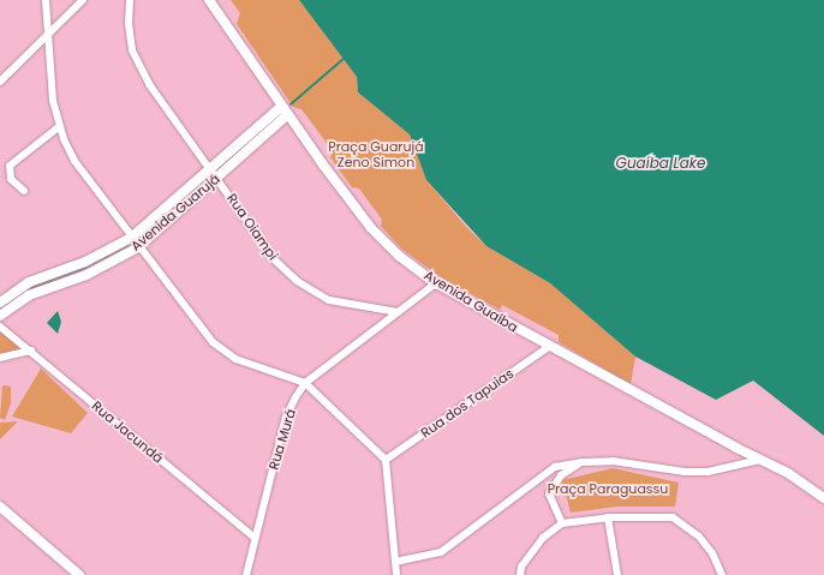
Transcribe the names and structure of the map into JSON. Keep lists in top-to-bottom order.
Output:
{
  "streets": {
    "street": [
      "Avenida Guarujá",
      "Rua Oiampi",
      "Avenida Guaíba",
      "Rua dos Tapuias",
      "Rua Jacundá",
      "Rua Murá"
    ]
  },
  "crossings": [
    ["Avenida Guarujá", "Rua Oiampi"],
    ["Avenida Guarujá", "Avenida Guaíba"],
    ["Rua Oiampi", "Rua Murá"],
    ["Avenida Guaíba", "Rua dos Tapuias"],
    ["Avenida Guaíba", "Rua Murá"],
    ["Rua Jacundá", "Rua Murá"]
  ],
  "water": ["Guaíba Lake"],
  "parks": ["Praça Guarujá Zeno Simon", "Praça Paraguassu"]
}
